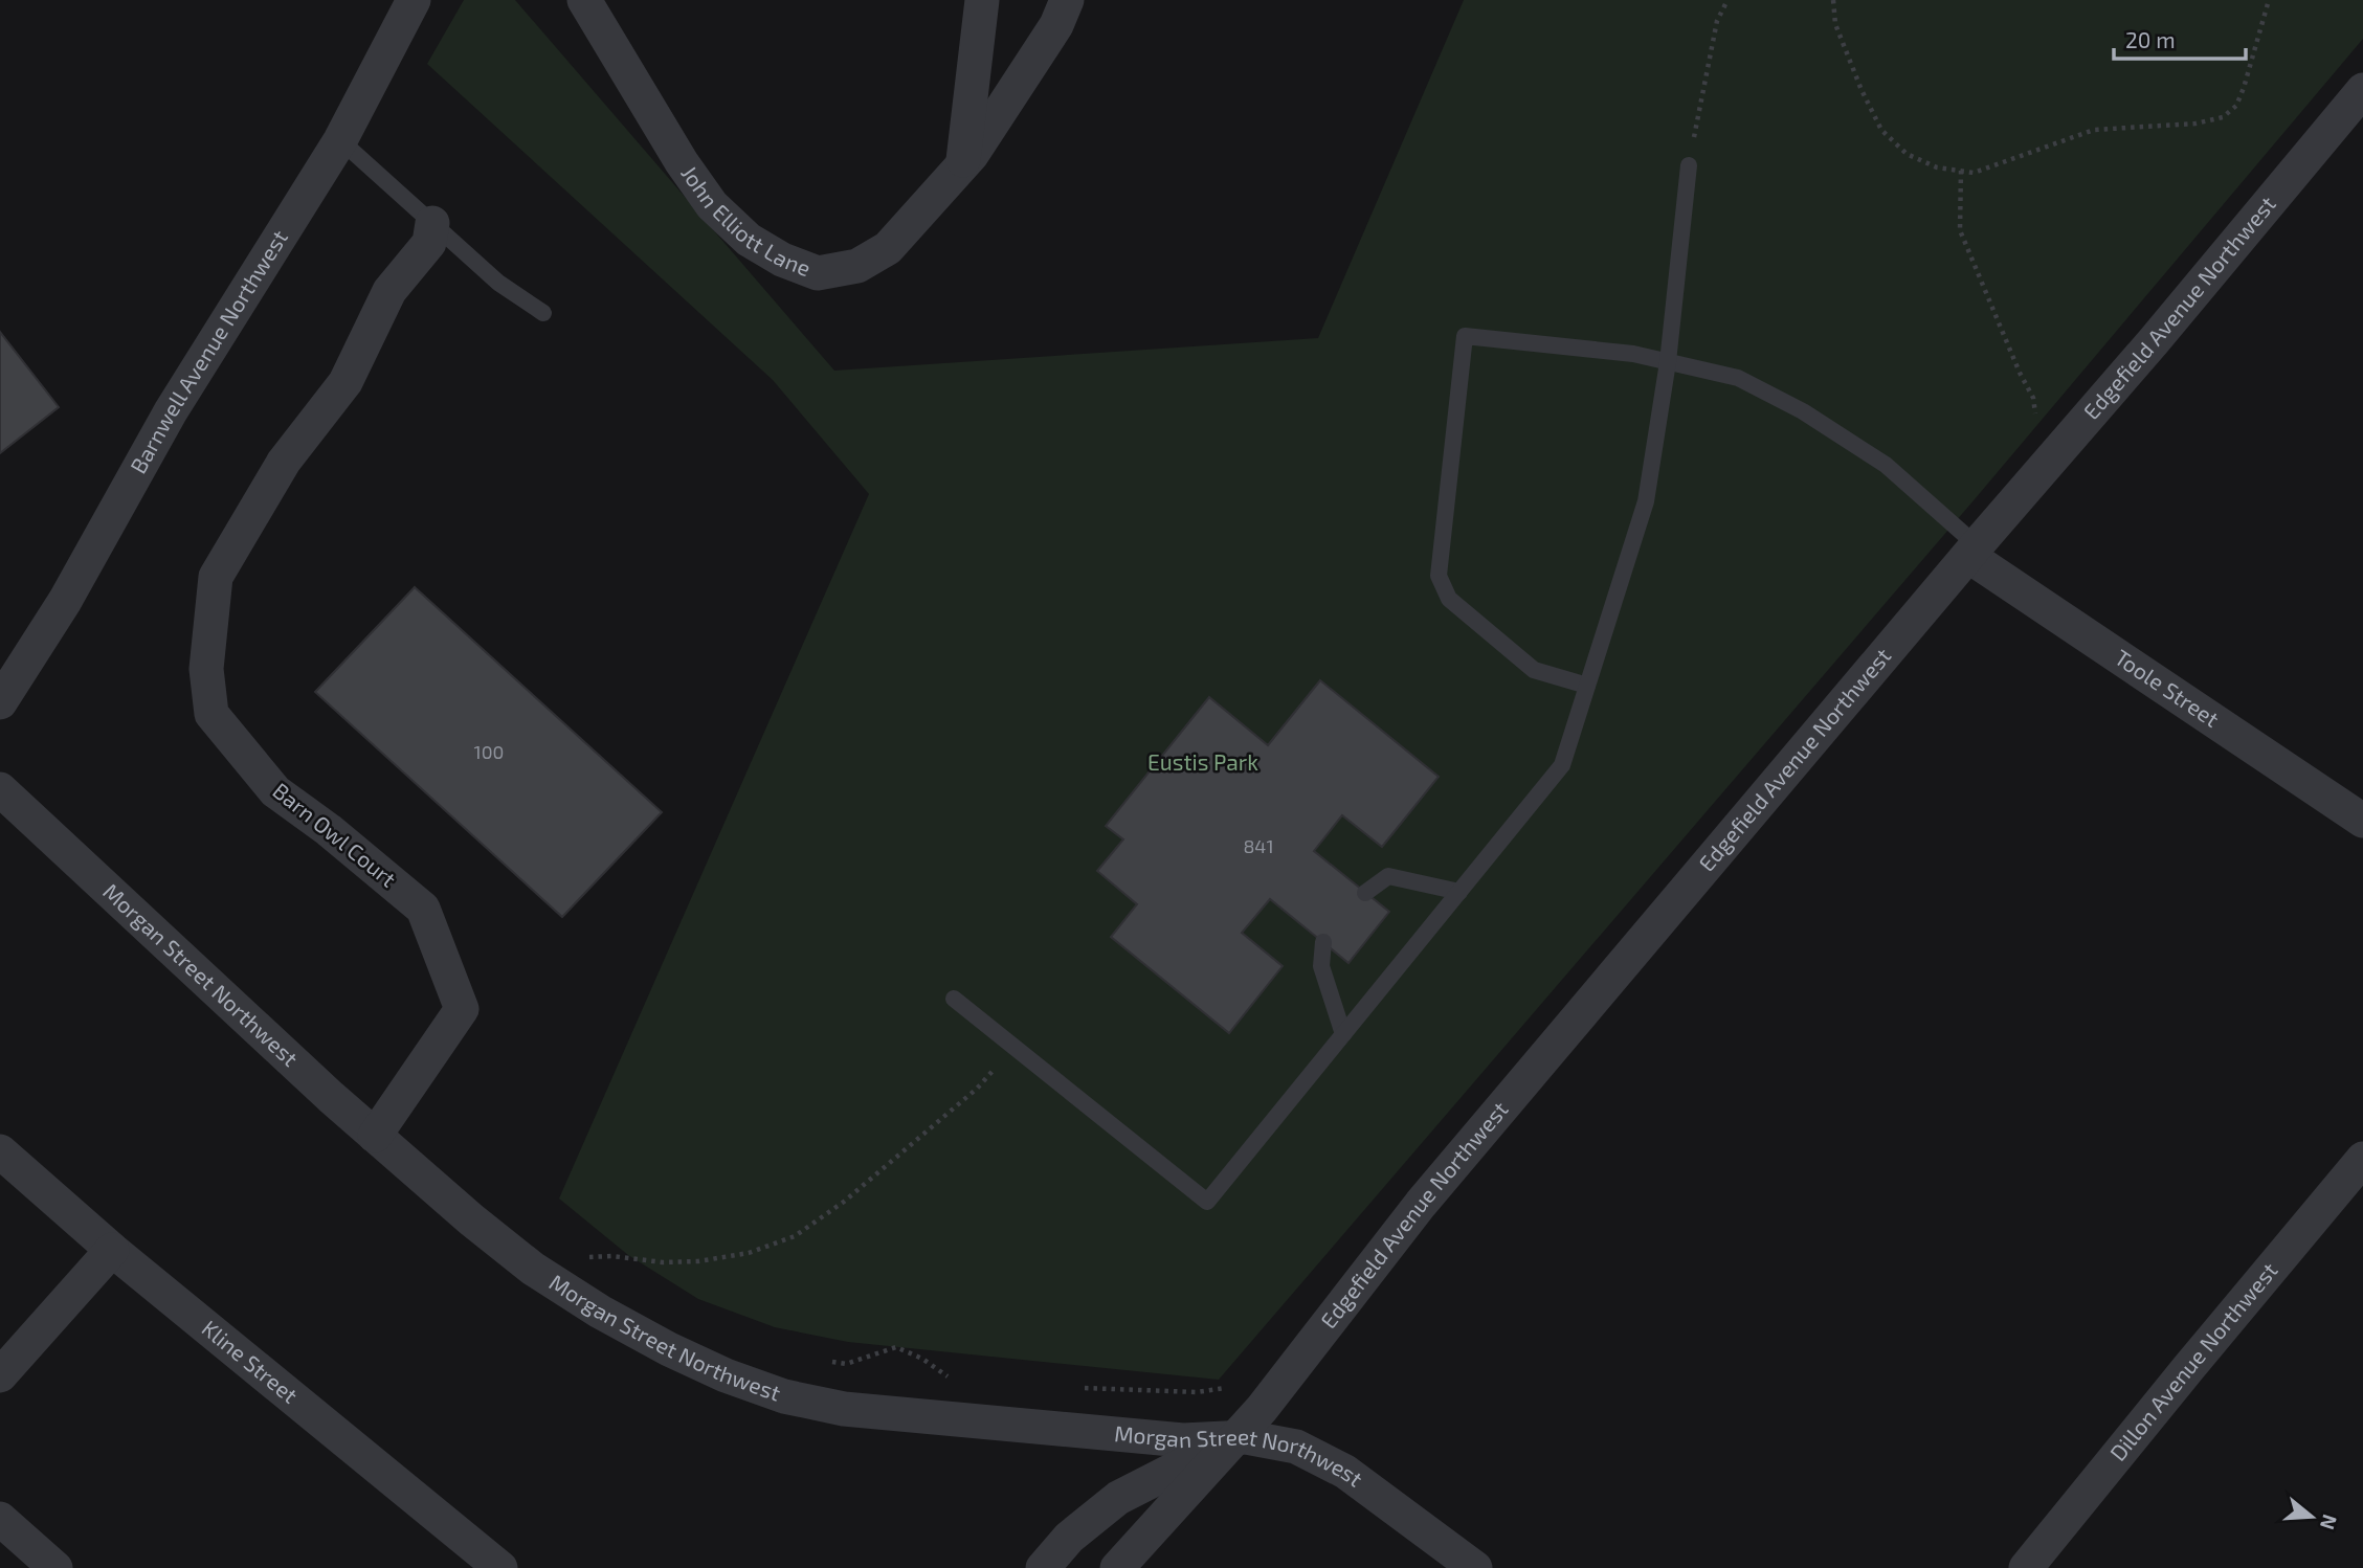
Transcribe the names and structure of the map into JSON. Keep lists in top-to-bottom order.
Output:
{
  "streets": {
    "street": [
      "John Elliott Lane",
      "Edgefield Avenue Northwest",
      "Barnwell Avenue Northwest",
      "Toole Street",
      "Barn Owl Court",
      "Morgan Street Northwest",
      "Kline Street",
      "Dillon Avenue Northwest"
    ]
  },
  "crossings": [
    ["Edgefield Avenue Northwest", "Toole Street"],
    ["Edgefield Avenue Northwest", "Morgan Street Northwest"],
    ["Barn Owl Court", "Morgan Street Northwest"]
  ],
  "parks": ["Eustis Park"],
  "house_numbers": ["100", "841"],
  "scale_bar": "20 m",
  "north": "right"
}
